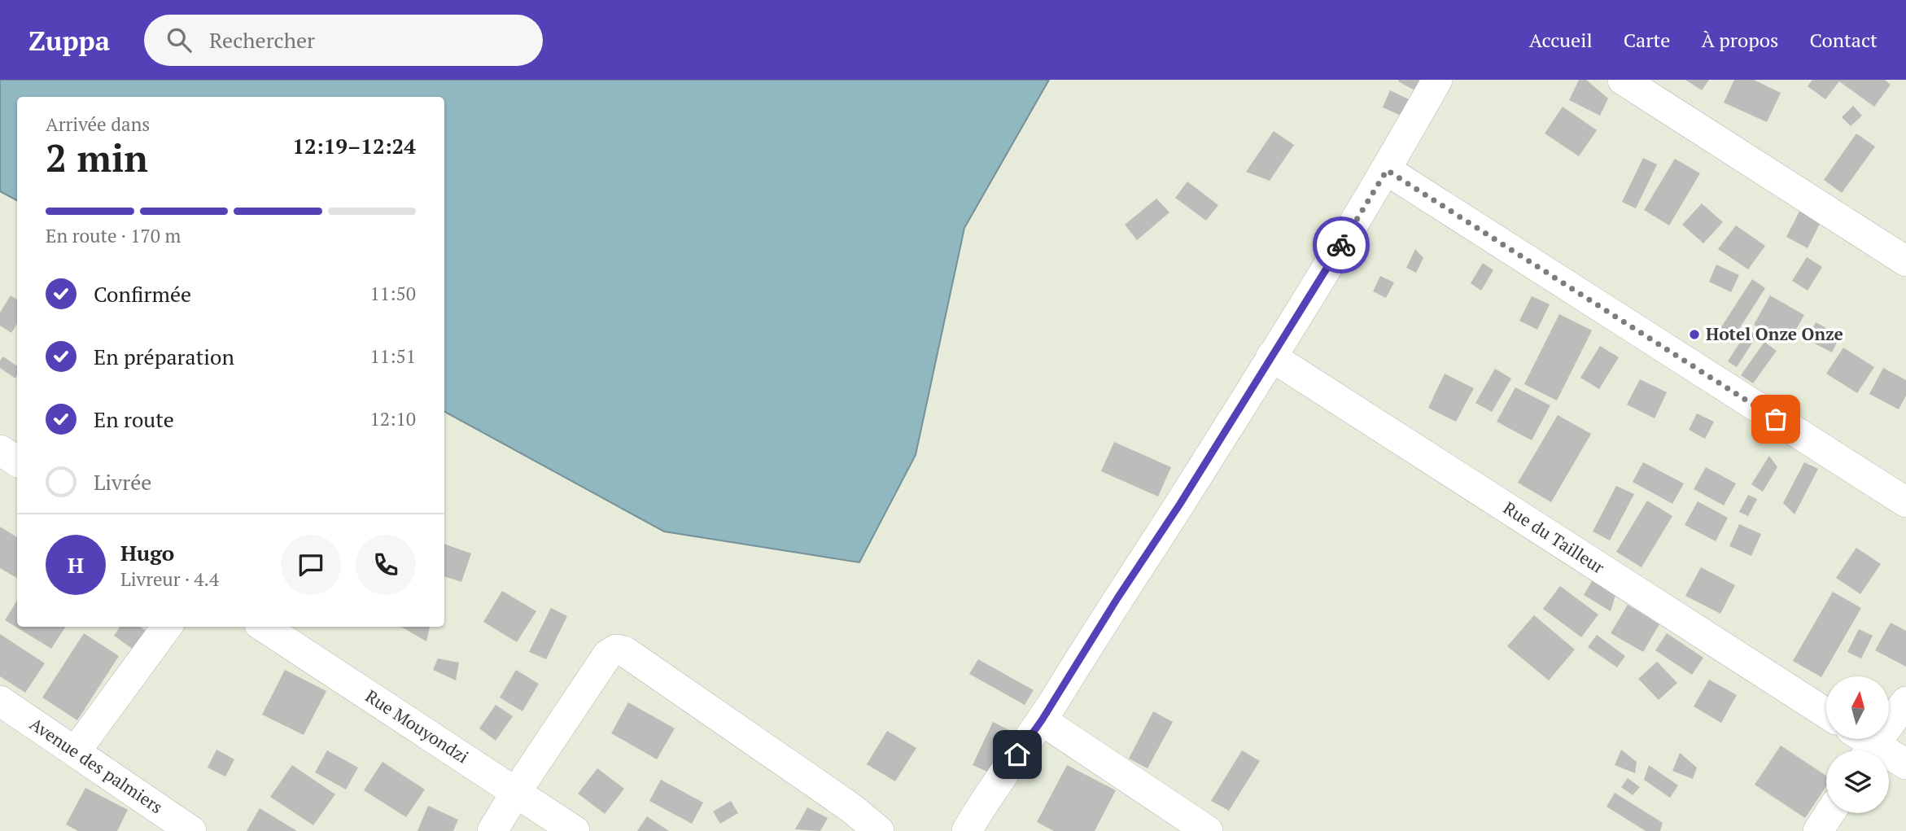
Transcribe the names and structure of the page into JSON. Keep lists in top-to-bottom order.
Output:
{
  "streets": {
    "street": ["Rue du Tailleur", "Rue Mouyondzi", "Avenue des palmiers"]
  },
  "places": ["Hotel Onze Onze"],
  "north": "top",
  "page": {
    "header": "Zuppa",
    "search": "Rechercher",
    "nav": [
      "Accueil",
      "Carte",
      "À propos",
      "Contact"
    ],
    "heading": ["2 min", "Arrivée dans", "12:19–12:24"],
    "panel": ["Hugo", "Livreur · 4.4"],
    "bar": "En route · 170 m",
    "list": [
      ["Confirmée", "11:50"],
      ["En préparation", "11:51"],
      ["En route", "12:10"],
      "Livrée"
    ],
    "round": "H"
  }
}
